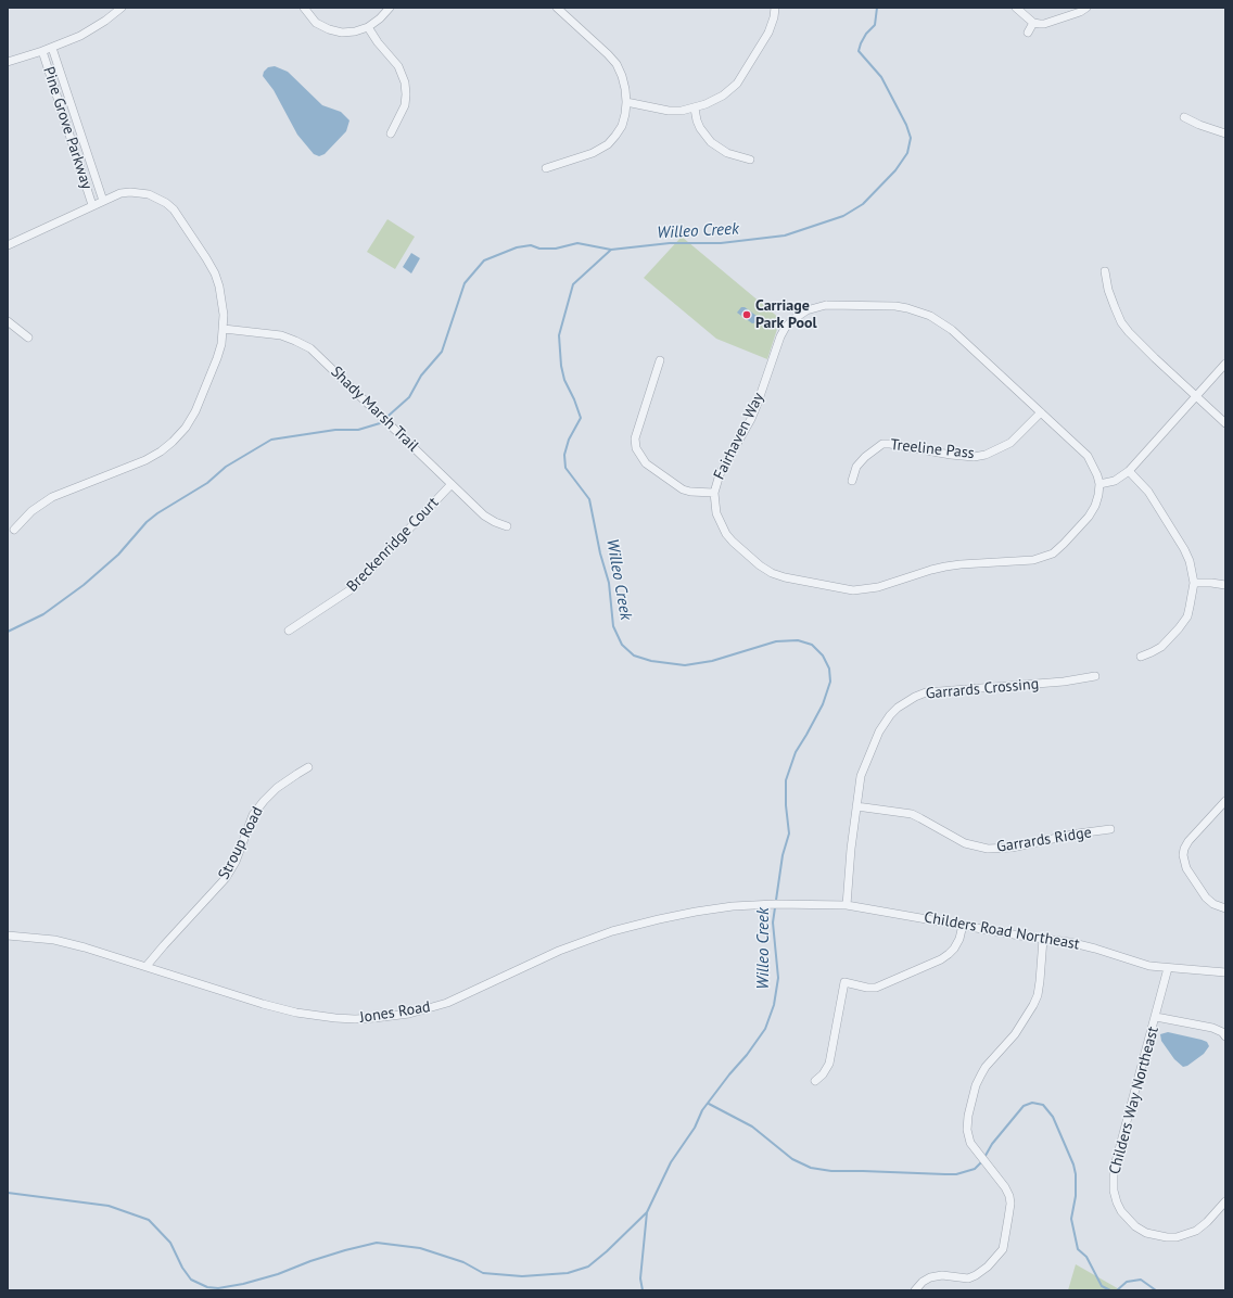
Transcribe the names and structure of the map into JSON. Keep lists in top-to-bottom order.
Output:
{
  "streets": {
    "street": [
      "Pine Grove Parkway",
      "Shady Marsh Trail",
      "Fairhaven Way",
      "Treeline Pass",
      "Breckenridge Court",
      "Garrards Crossing",
      "Garrards Ridge",
      "Stroup Road",
      "Childers Road Northeast",
      "Jones Road",
      "Childers Way Northeast"
    ]
  },
  "crossings": [
    ["Shady Marsh Trail", "Breckenridge Court"],
    ["Fairhaven Way", "Treeline Pass"],
    ["Garrards Crossing", "Garrards Ridge"],
    ["Garrards Crossing", "Childers Road Northeast"],
    ["Stroup Road", "Jones Road"],
    ["Childers Road Northeast", "Jones Road"],
    ["Childers Road Northeast", "Childers Way Northeast"]
  ],
  "water": ["Willeo Creek"],
  "places": ["Carriage Park Pool"]
}
